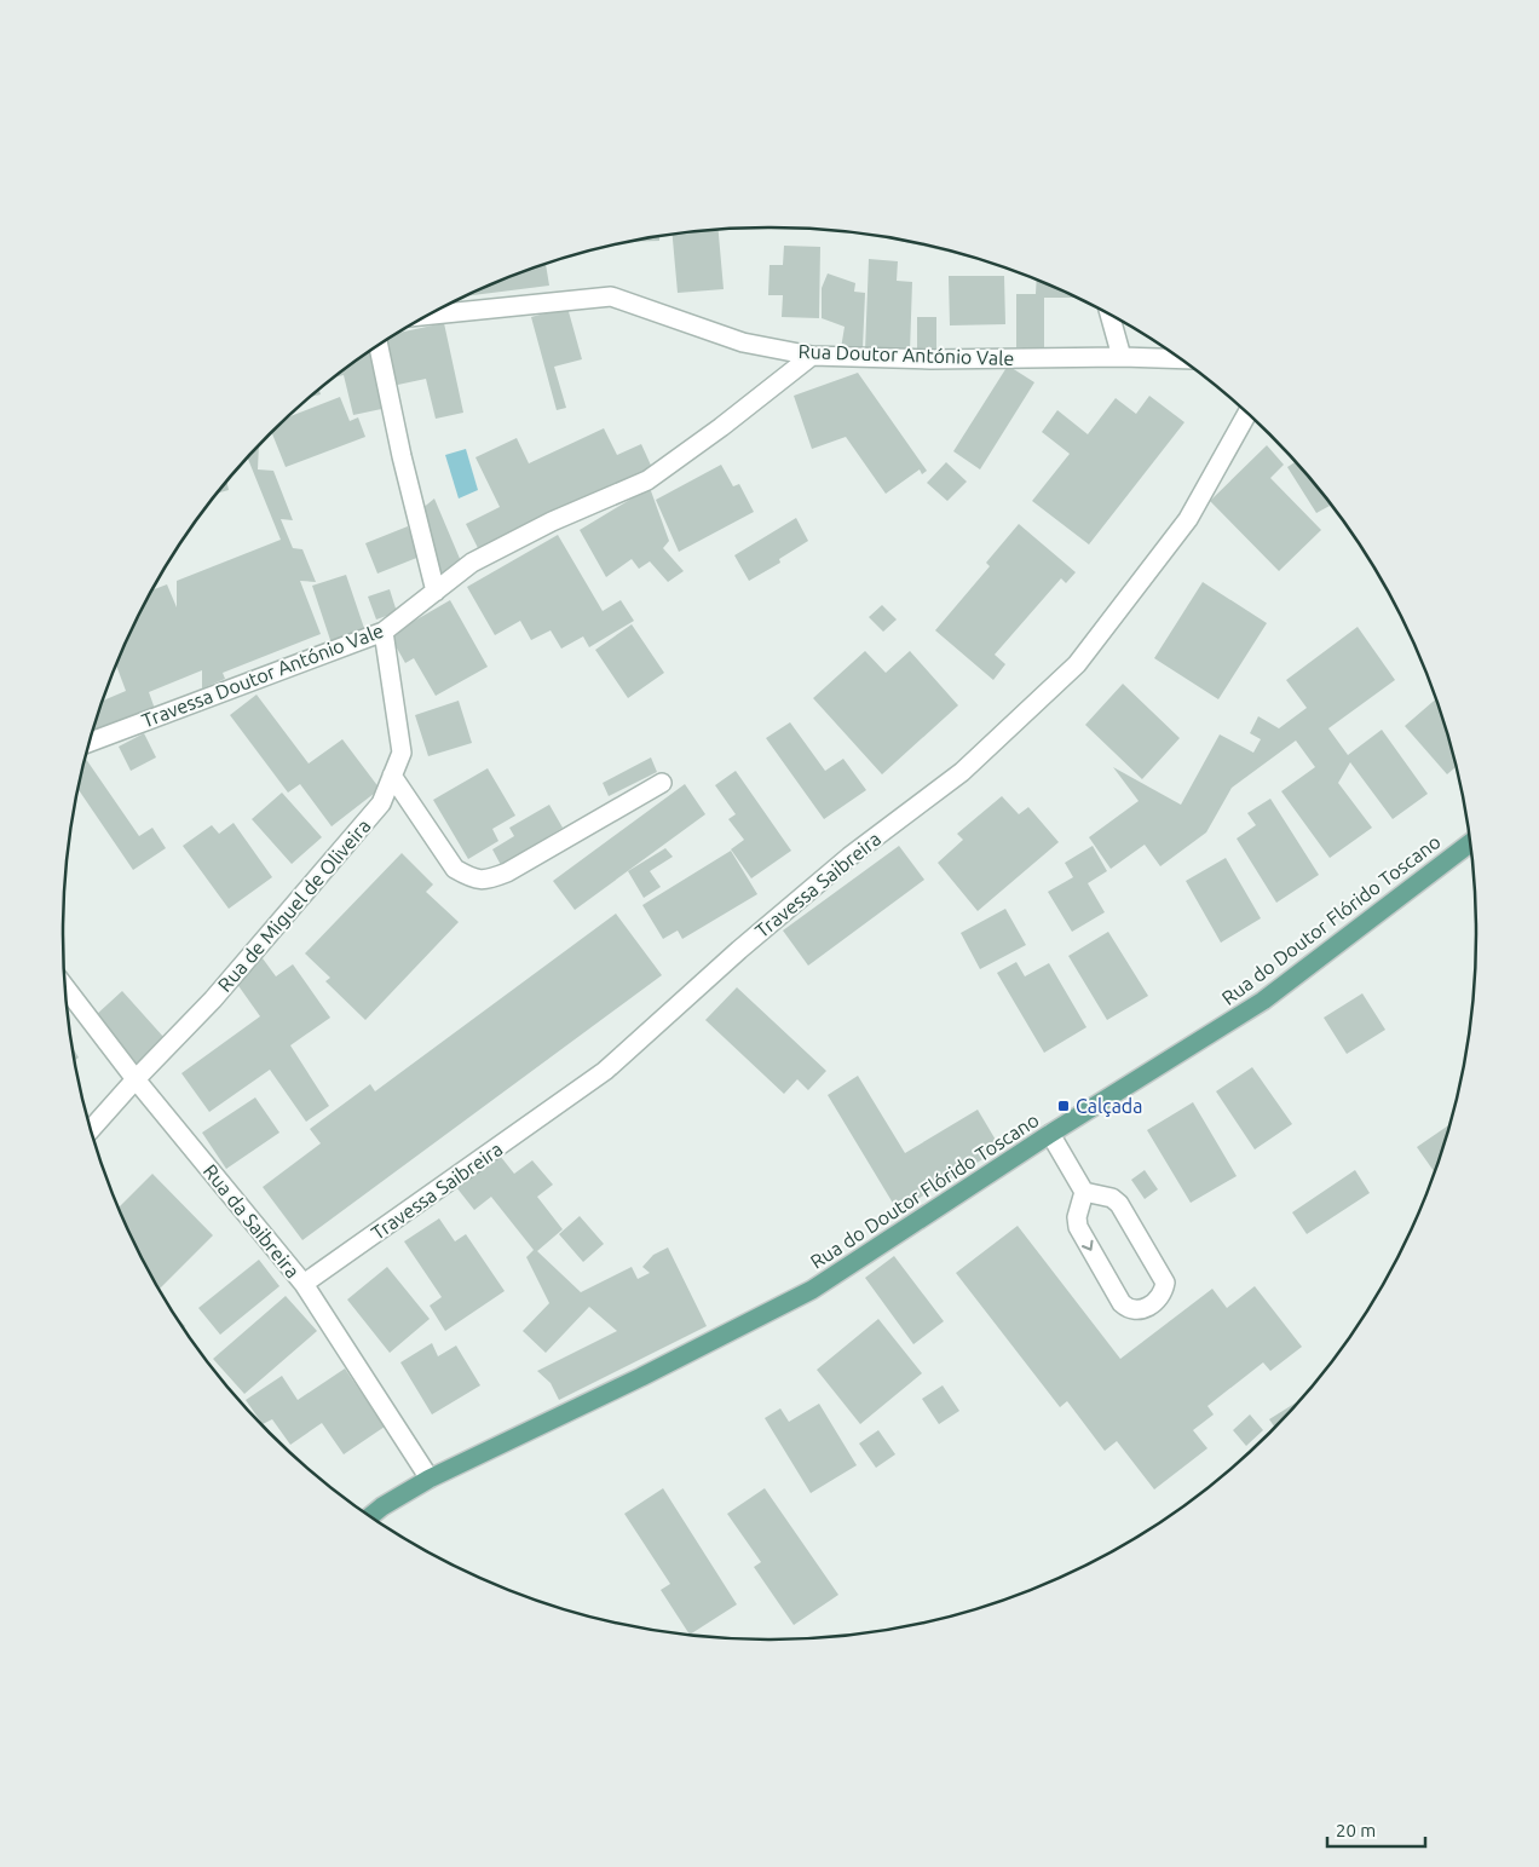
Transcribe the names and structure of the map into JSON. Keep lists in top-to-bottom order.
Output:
{
  "streets": {
    "main road": ["Rua do Doutor Flórido Toscano"],
    "street": [
      "Rua Doutor António Vale",
      "Travessa Doutor António Vale",
      "Travessa Saibreira",
      "Rua de Miguel de Oliveira",
      "Rua da Saibreira"
    ]
  },
  "crossings": [
    ["Rua Doutor António Vale", "Travessa Doutor António Vale"],
    ["Travessa Doutor António Vale", "Rua de Miguel de Oliveira"],
    ["Travessa Saibreira", "Rua da Saibreira"],
    ["Rua de Miguel de Oliveira", "Rua da Saibreira"],
    ["Rua do Doutor Flórido Toscano", "Rua da Saibreira"]
  ],
  "places": {
    "transit": ["Calçada"]
  },
  "scale_bar": "20 m"
}
